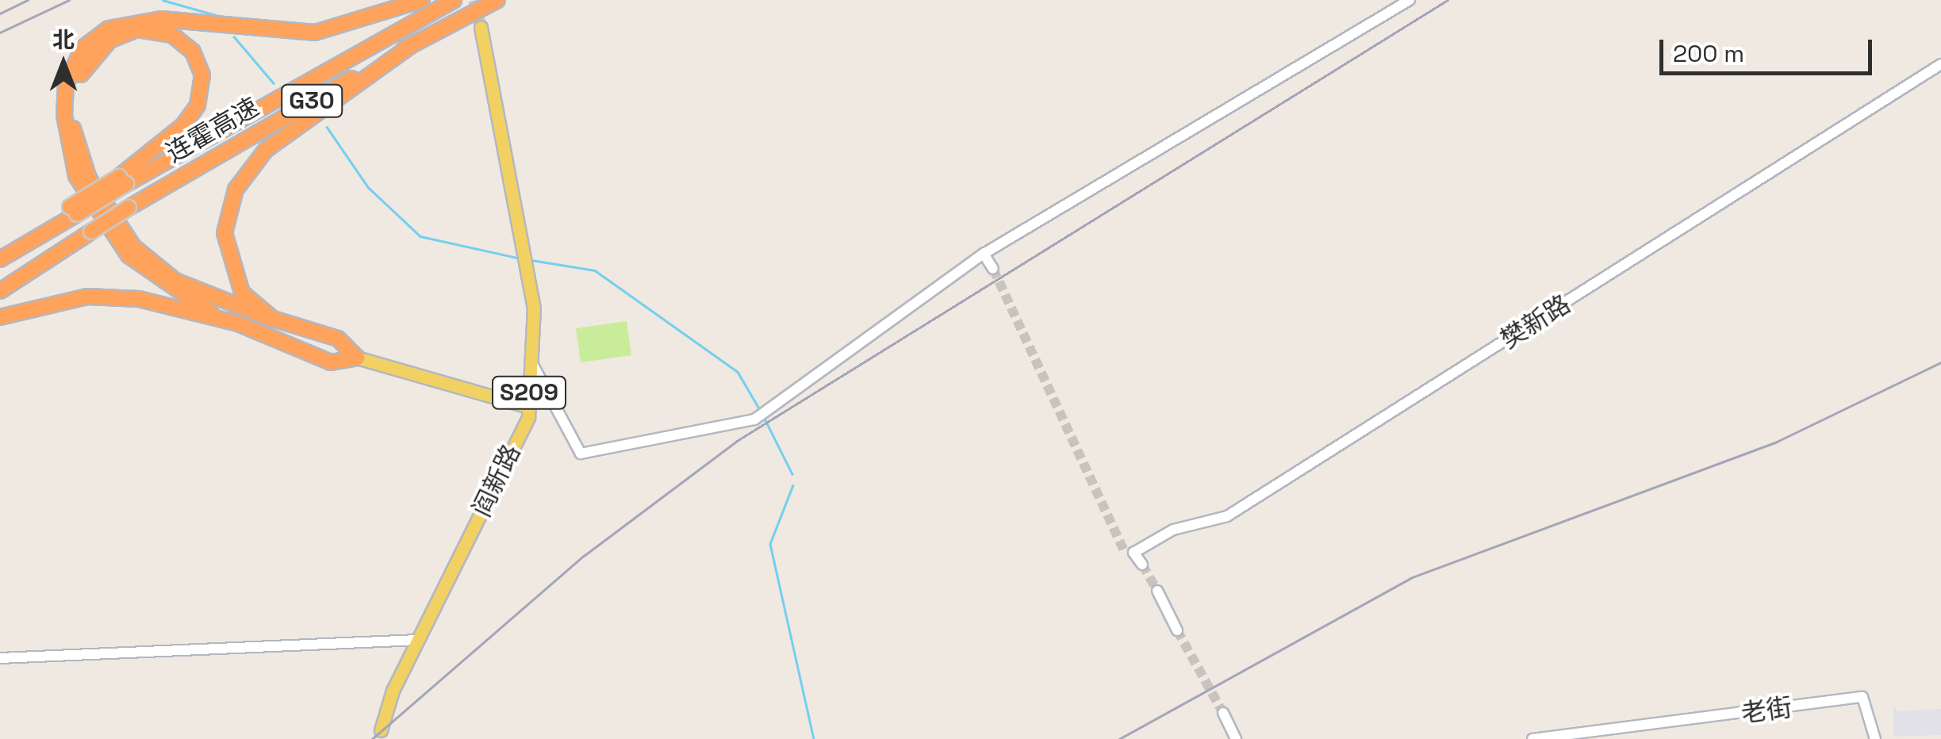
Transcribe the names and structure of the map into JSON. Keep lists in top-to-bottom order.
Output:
{
  "streets": {
    "highway": ["G30", "连霍高速"],
    "main road": ["S209", "阎新路"],
    "street": ["樊新路", "老街"]
  },
  "scale_bar": "200 m",
  "north": "top"
}
